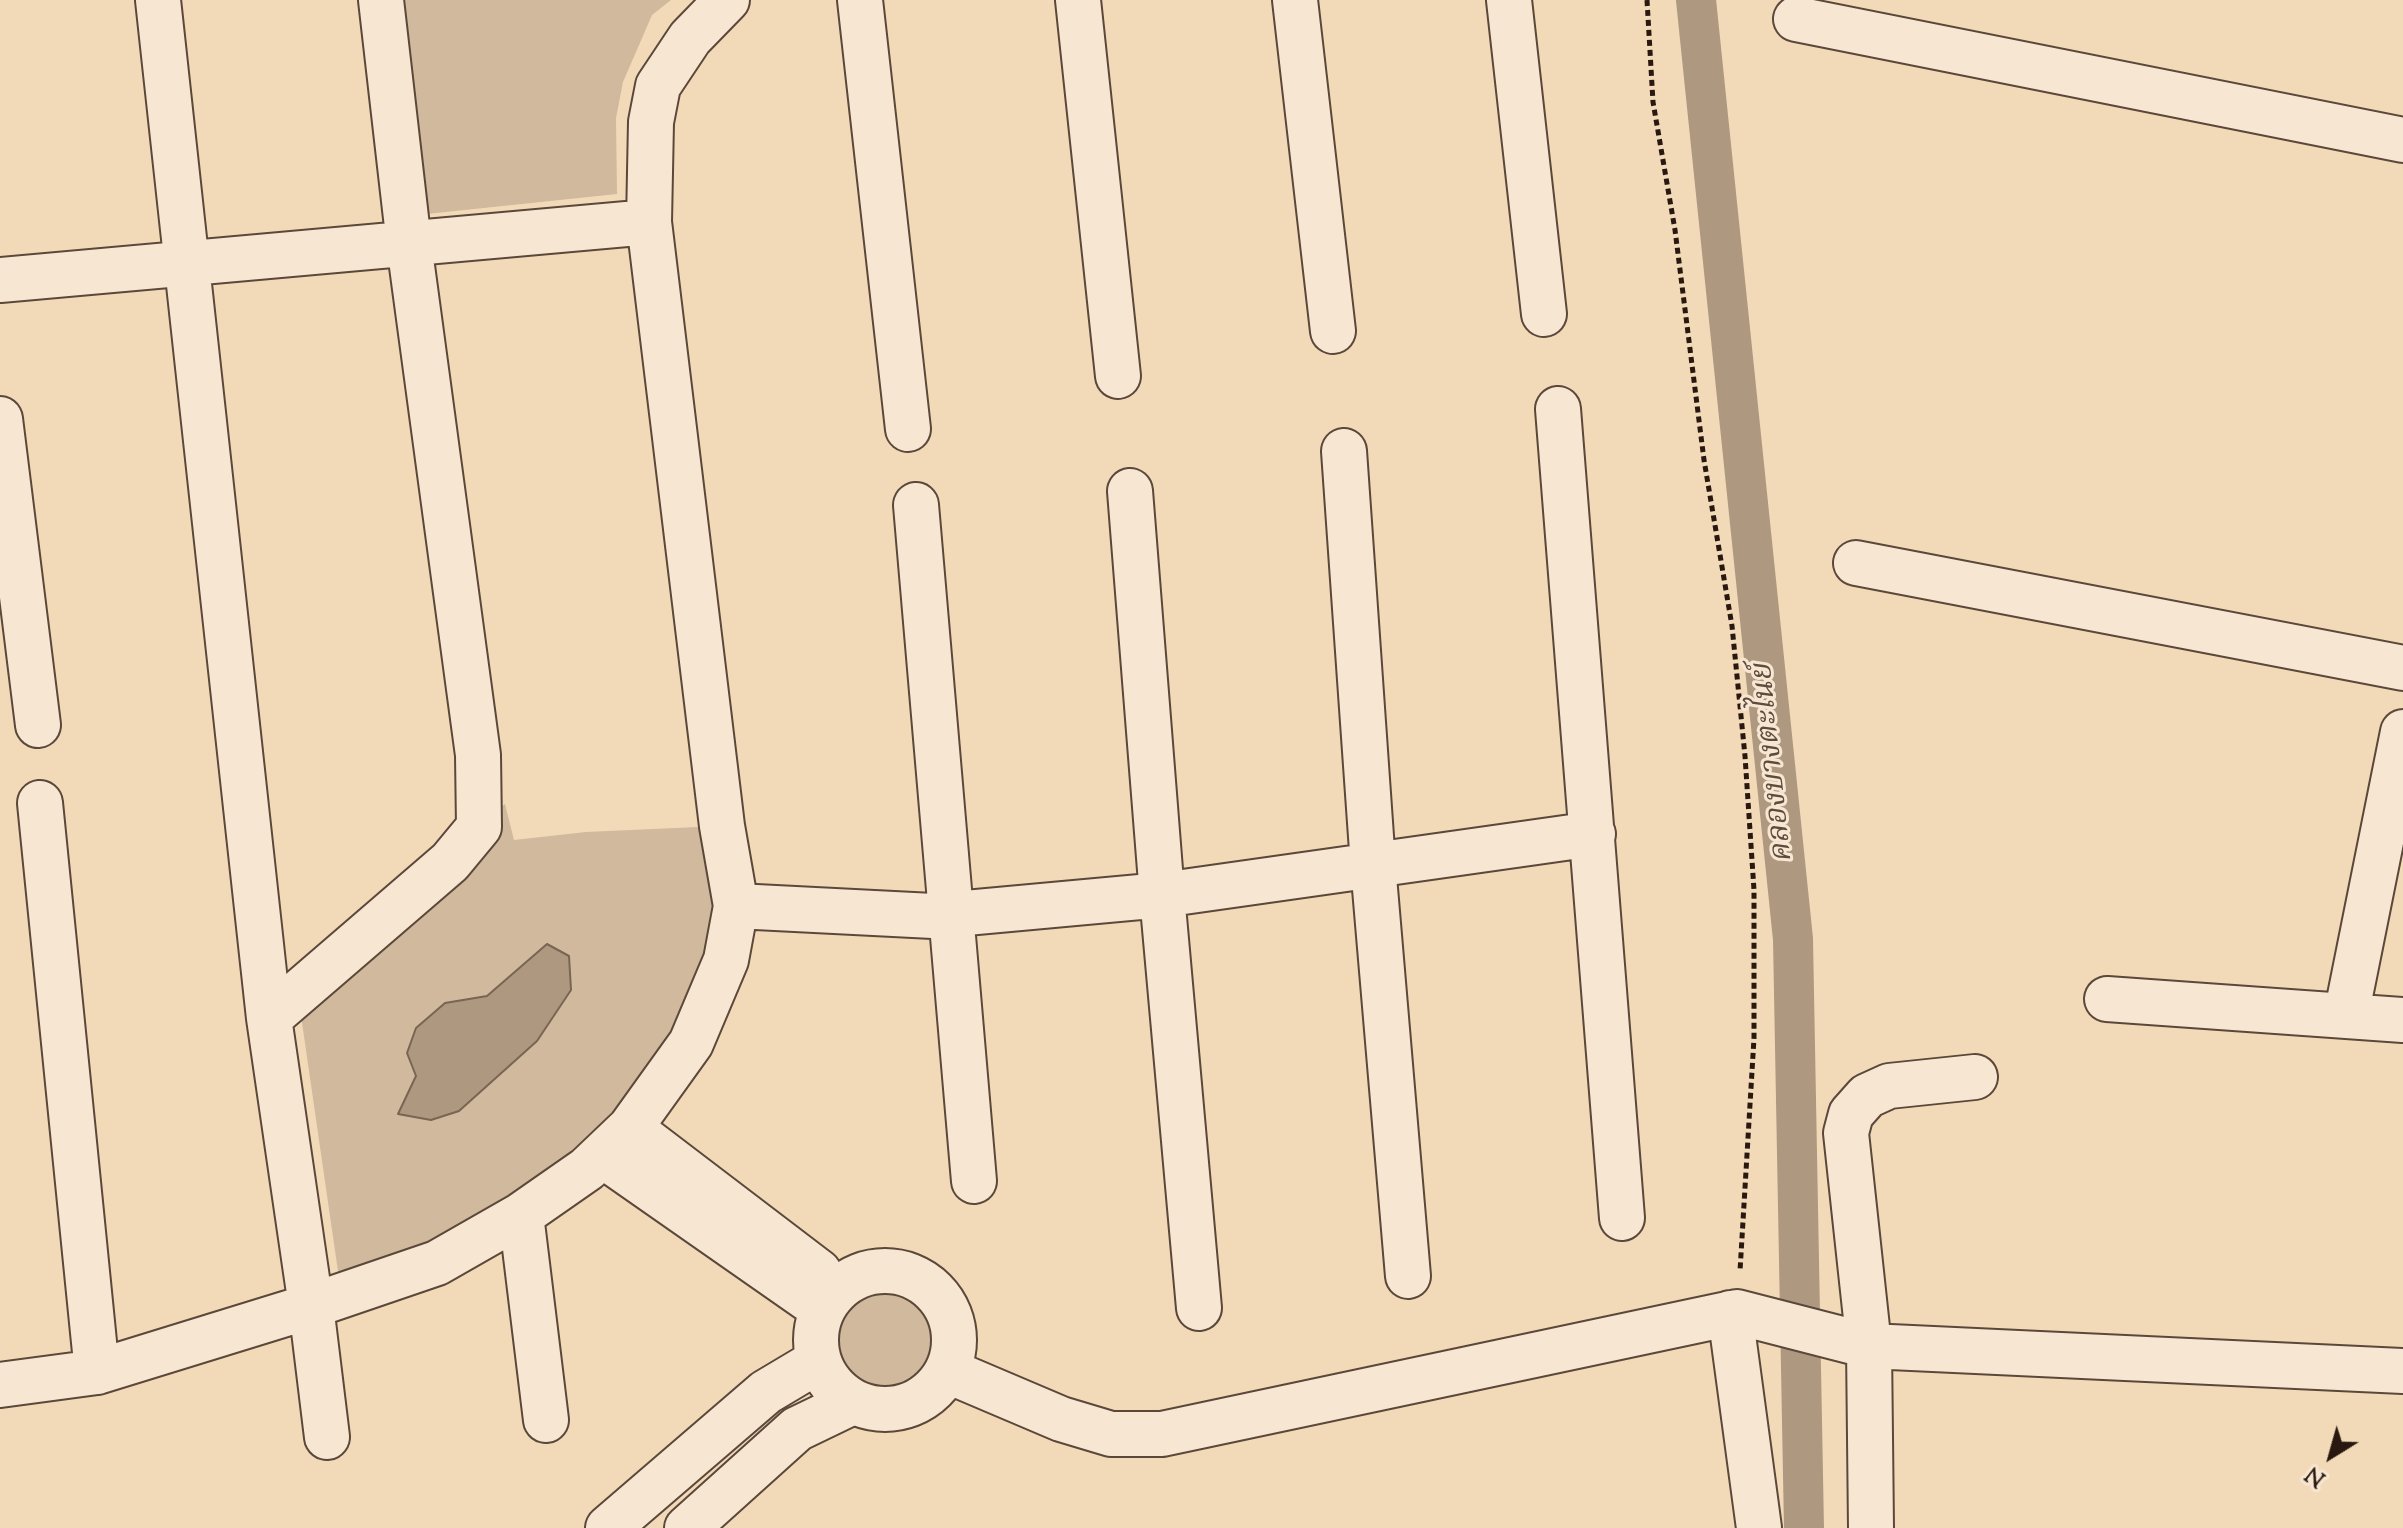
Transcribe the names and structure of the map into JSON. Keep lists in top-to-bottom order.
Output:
{
  "water": ["คลองบางตะไนย์"],
  "north": "bottom left"
}
